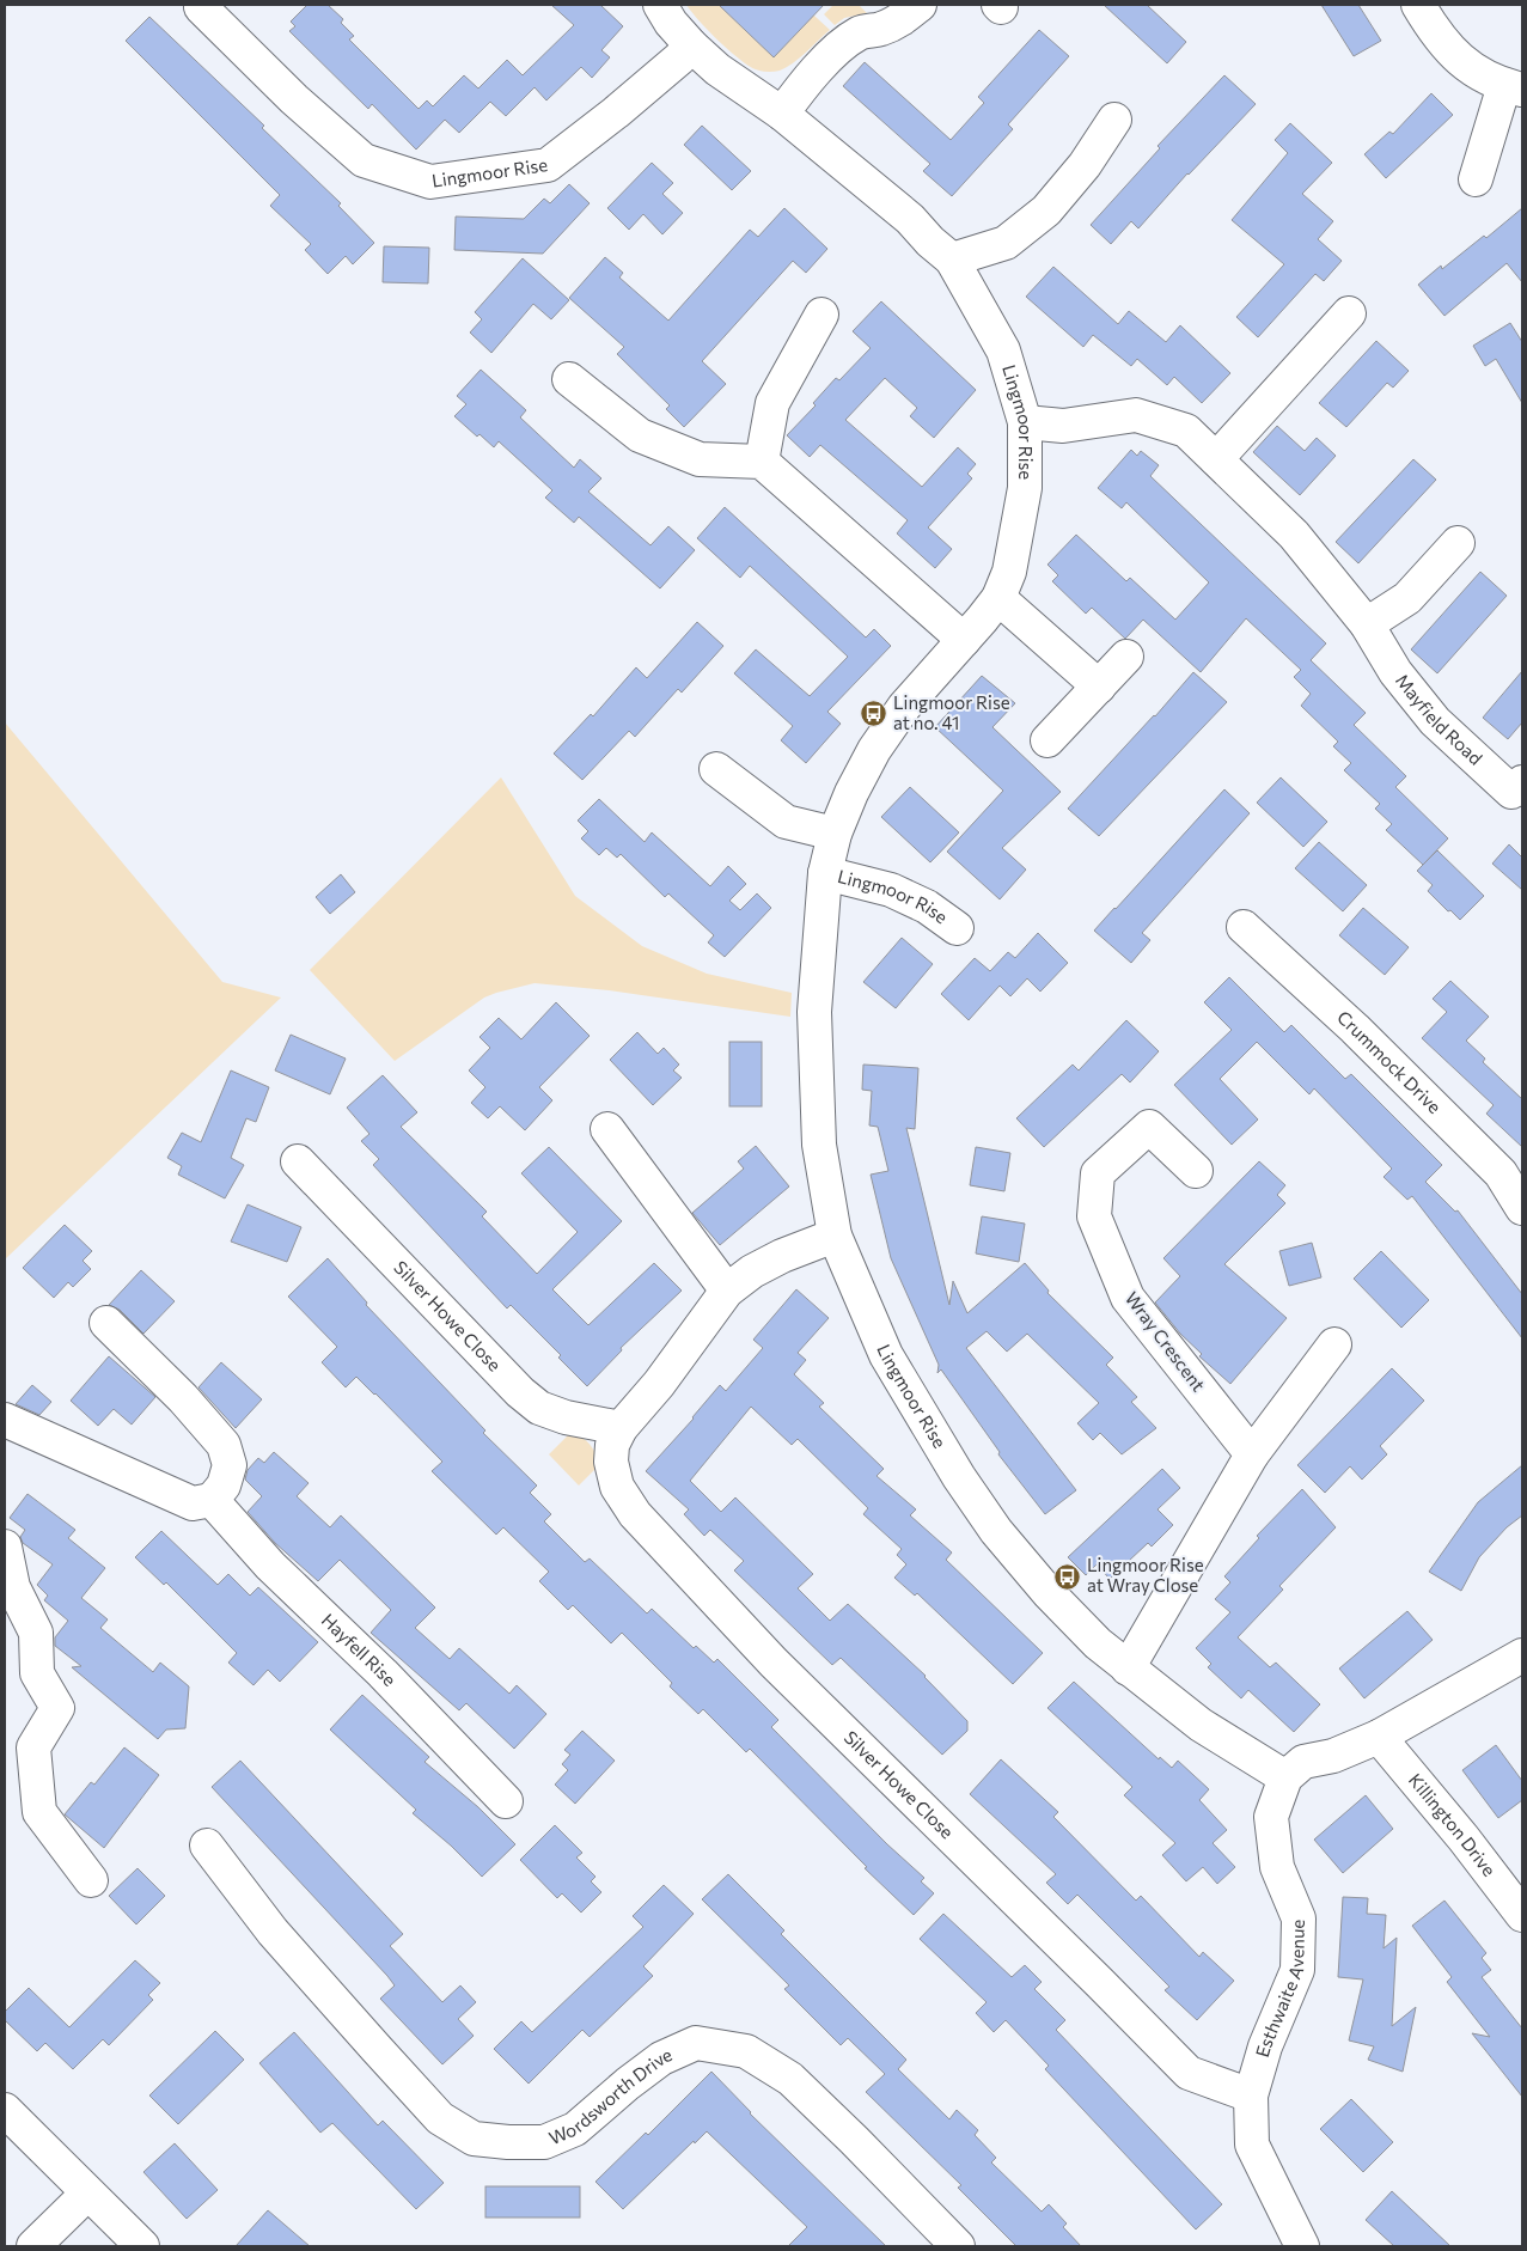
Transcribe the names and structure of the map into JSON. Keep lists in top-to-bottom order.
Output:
{
  "streets": {
    "street": [
      "Lingmoor Rise",
      "Mayfield Road",
      "Crummock Drive",
      "Silver Howe Close",
      "Wray Crescent",
      "Hayfell Rise",
      "Killington Drive",
      "Esthwaite Avenue",
      "Wordsworth Drive"
    ]
  },
  "crossings": [
    ["Lingmoor Rise", "Mayfield Road"],
    ["Lingmoor Rise", "Silver Howe Close"],
    ["Lingmoor Rise", "Esthwaite Avenue"],
    ["Silver Howe Close", "Esthwaite Avenue"]
  ],
  "places": {
    "bus stop": ["Lingmoor Rise at no. 41", "Lingmoor Rise at Wray Close"]
  }
}
